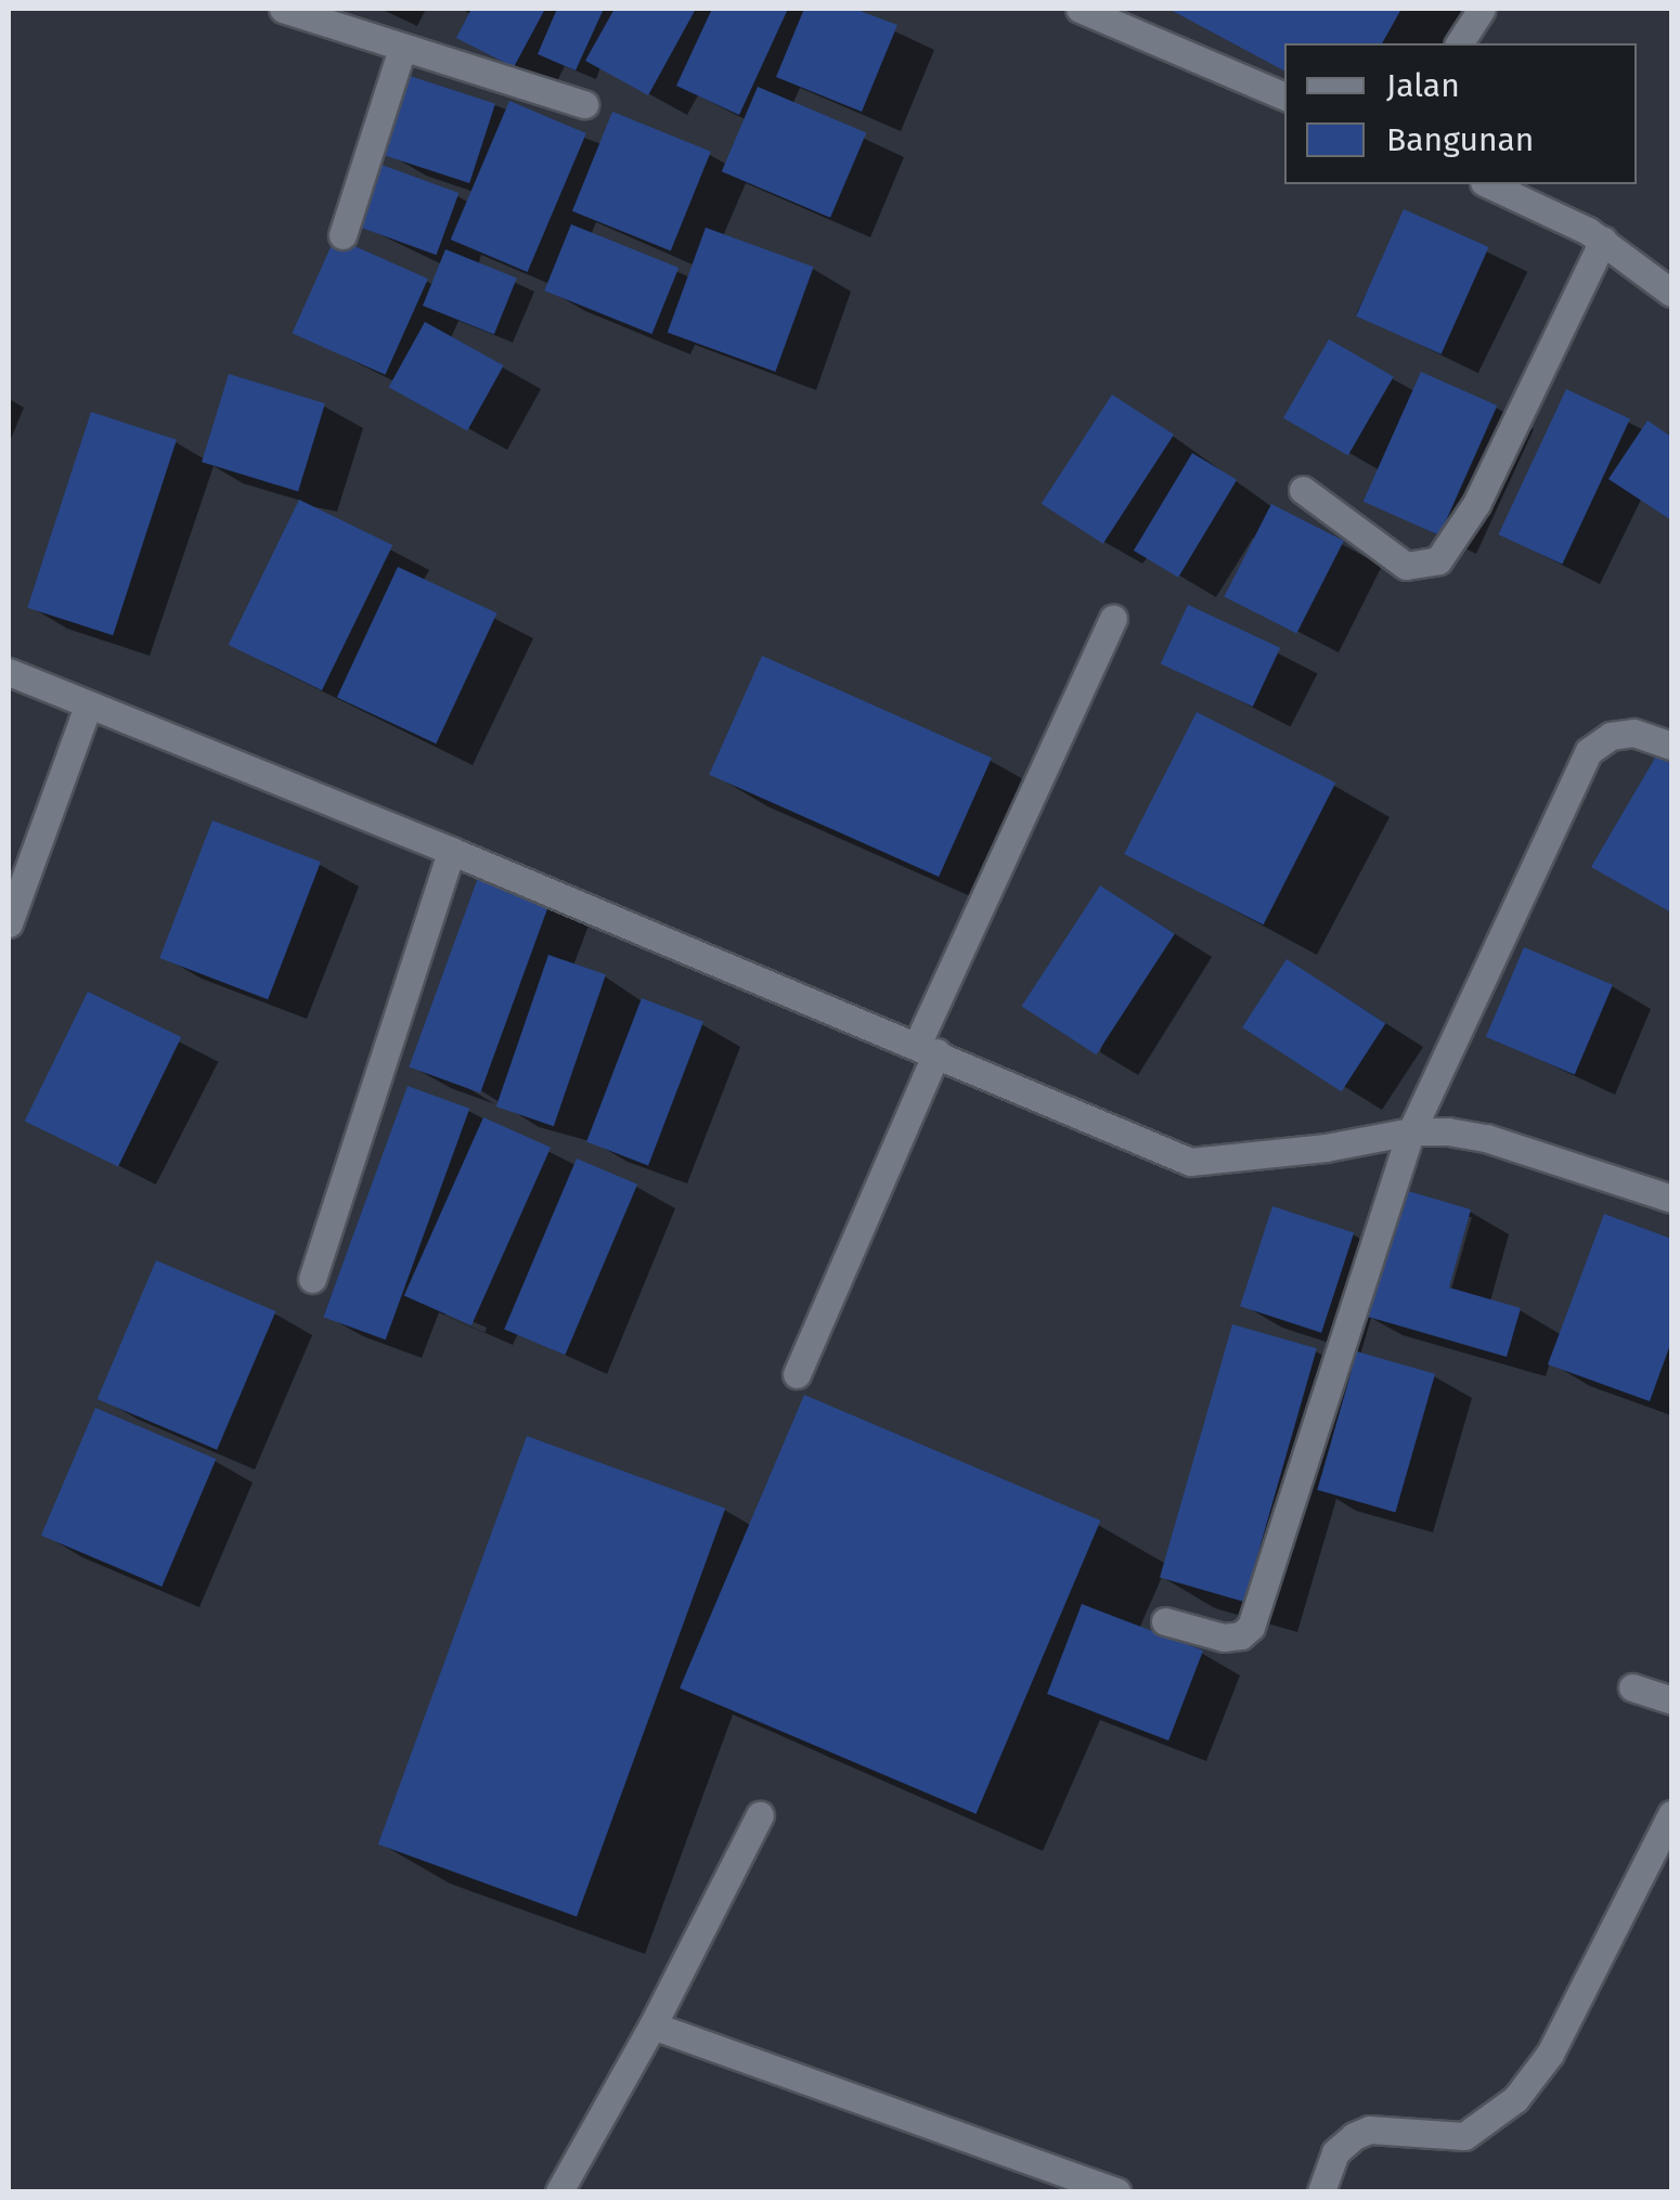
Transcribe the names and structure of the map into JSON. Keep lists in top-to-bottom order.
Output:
{
  "legend": ["Jalan", "Bangunan"]
}
